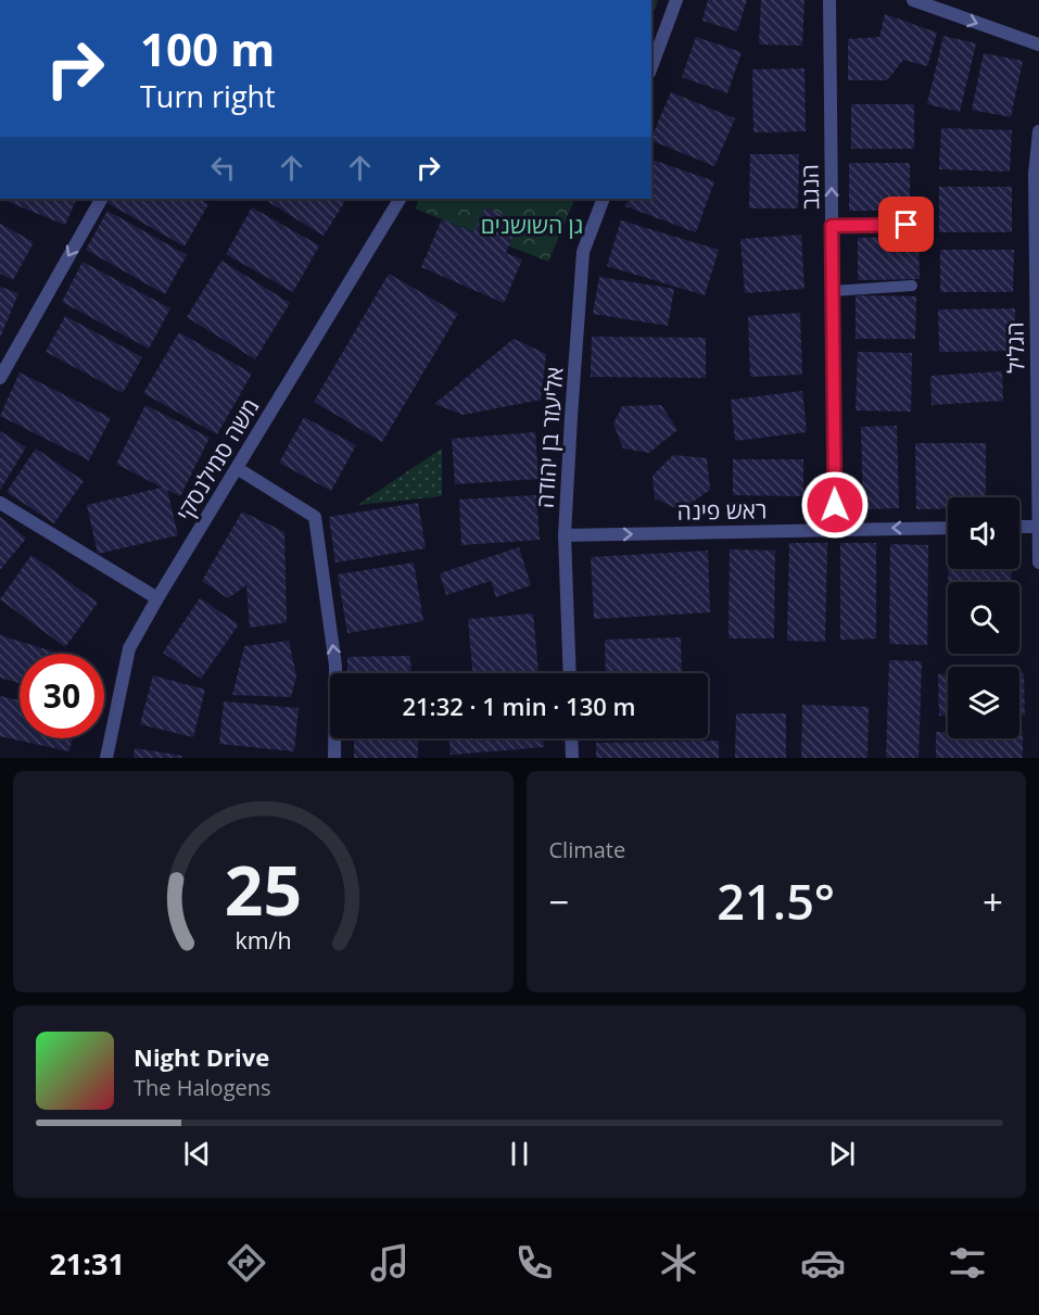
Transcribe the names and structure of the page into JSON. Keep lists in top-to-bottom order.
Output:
{
  "streets": {
    "street": [
      "הנגב",
      "הגליל",
      "אליעזר בן יהודה",
      "משה סמילנסקי",
      "ראש פינה"
    ]
  },
  "crossings": [
    ["הנגב", "ראש פינה"],
    ["אליעזר בן יהודה", "ראש פינה"]
  ],
  "one_way": ["הנגב"],
  "parks": ["גן השושנים"],
  "page": {
    "turn": ["100 m", "Turn right"],
    "limit": "30",
    "trip": "21:32 · 1 min · 130 m",
    "tile": "Climate",
    "heat": ["−", "21.5°", "+"],
    "song": ["Night Drive", "The Halogens"],
    "tabs": "21:31",
    "gauge": ["25", "km/h"]
  }
}
